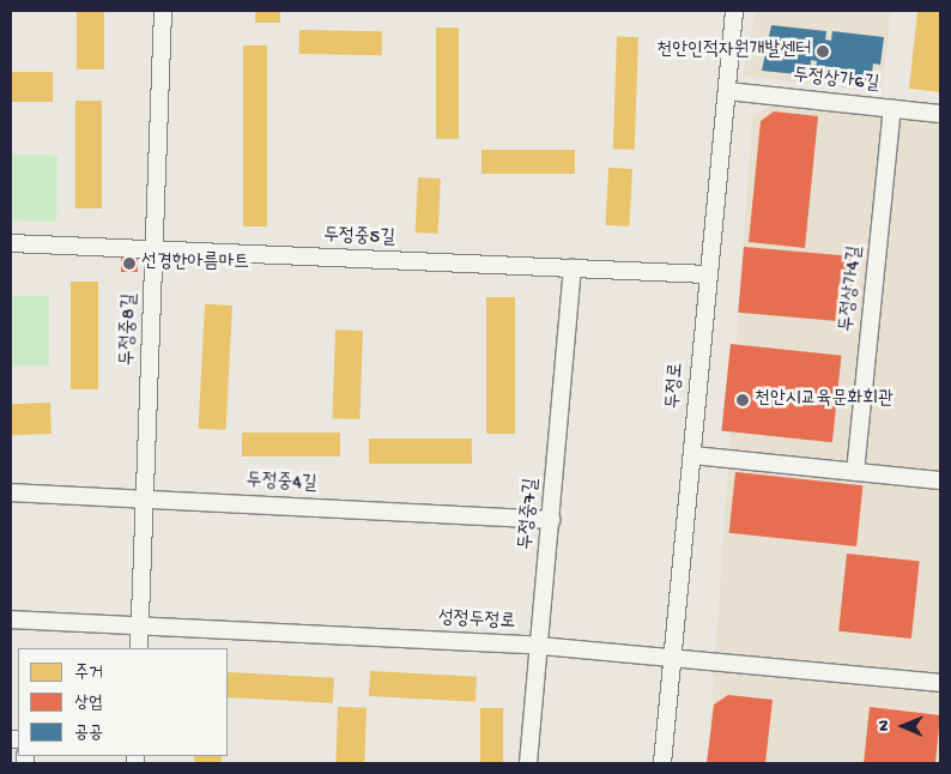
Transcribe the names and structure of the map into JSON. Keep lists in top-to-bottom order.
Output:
{
  "streets": {
    "street": [
      "두정상가6길",
      "두정중5길",
      "두정상가4길",
      "두정중8길",
      "두정로",
      "두정중4길",
      "두정중7길",
      "성정두정로"
    ]
  },
  "crossings": [
    ["두정상가6길", "두정상가4길"],
    ["두정상가6길", "두정로"],
    ["두정중5길", "두정중8길"],
    ["두정중5길", "두정로"],
    ["두정중5길", "두정중7길"],
    ["두정중8길", "두정중4길"],
    ["두정중8길", "성정두정로"],
    ["두정로", "성정두정로"],
    ["두정중4길", "두정중7길"],
    ["두정중7길", "성정두정로"]
  ],
  "places": ["천안인적자원개발센터", "선경한아름마트", "천안시교육문화회관"],
  "legend": ["주거", "상업", "공공"],
  "north": "left"
}
